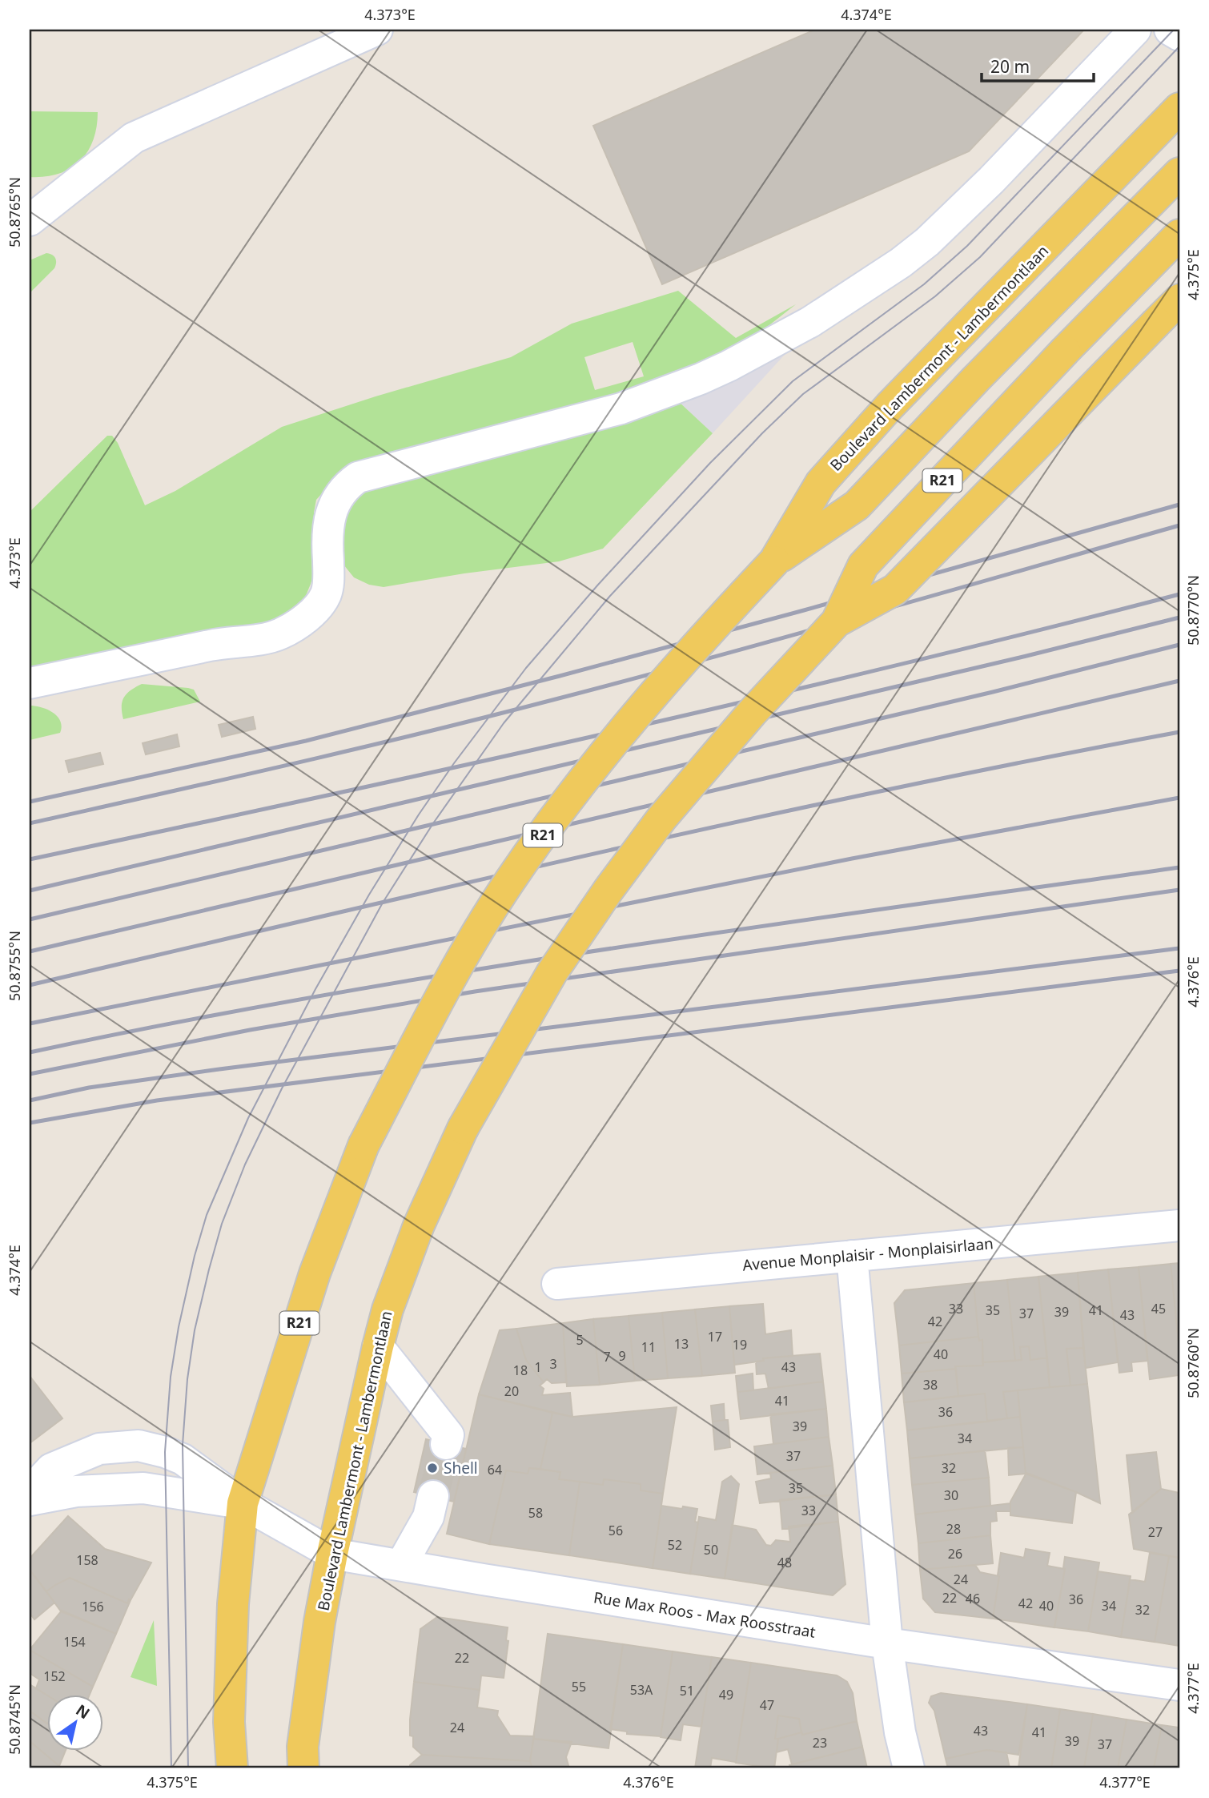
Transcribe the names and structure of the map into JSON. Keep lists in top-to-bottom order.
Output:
{
  "streets": {
    "main road": ["Boulevard Lambermont - Lambermontlaan", "R21"],
    "street": ["Avenue Monplaisir - Monplaisirlaan", "Rue Max Roos - Max Roosstraat"]
  },
  "crossings": [
    ["Boulevard Lambermont - Lambermontlaan", "R21"],
    ["Boulevard Lambermont - Lambermontlaan", "Rue Max Roos - Max Roosstraat"]
  ],
  "places": ["Shell"],
  "house_numbers": [
    "33",
    "45",
    "35",
    "41",
    "39",
    "37",
    "43",
    "42",
    "17",
    "5",
    "13",
    "19",
    "11",
    "40",
    "9",
    "7",
    "3",
    "1",
    "43",
    "18",
    "38",
    "20",
    "41",
    "36",
    "39",
    "34",
    "37",
    "32",
    "64",
    "35",
    "30",
    "33",
    "58",
    "28",
    "56",
    "27",
    "52",
    "50",
    "26",
    "158",
    "48",
    "24",
    "22",
    "46",
    "36",
    "42",
    "40",
    "34",
    "156",
    "32",
    "154",
    "22",
    "152",
    "55",
    "53A",
    "51",
    "49",
    "47",
    "24",
    "43",
    "41",
    "39",
    "23",
    "37"
  ],
  "scale_bar": "20 m",
  "north": "top right",
  "coordinates": [
    "4.373°E",
    "4.374°E",
    "50.8765°N",
    "4.375°E",
    "50.8770°N",
    "50.8755°N",
    "4.376°E",
    "50.8760°N",
    "4.377°E",
    "50.8745°N"
  ]
}
